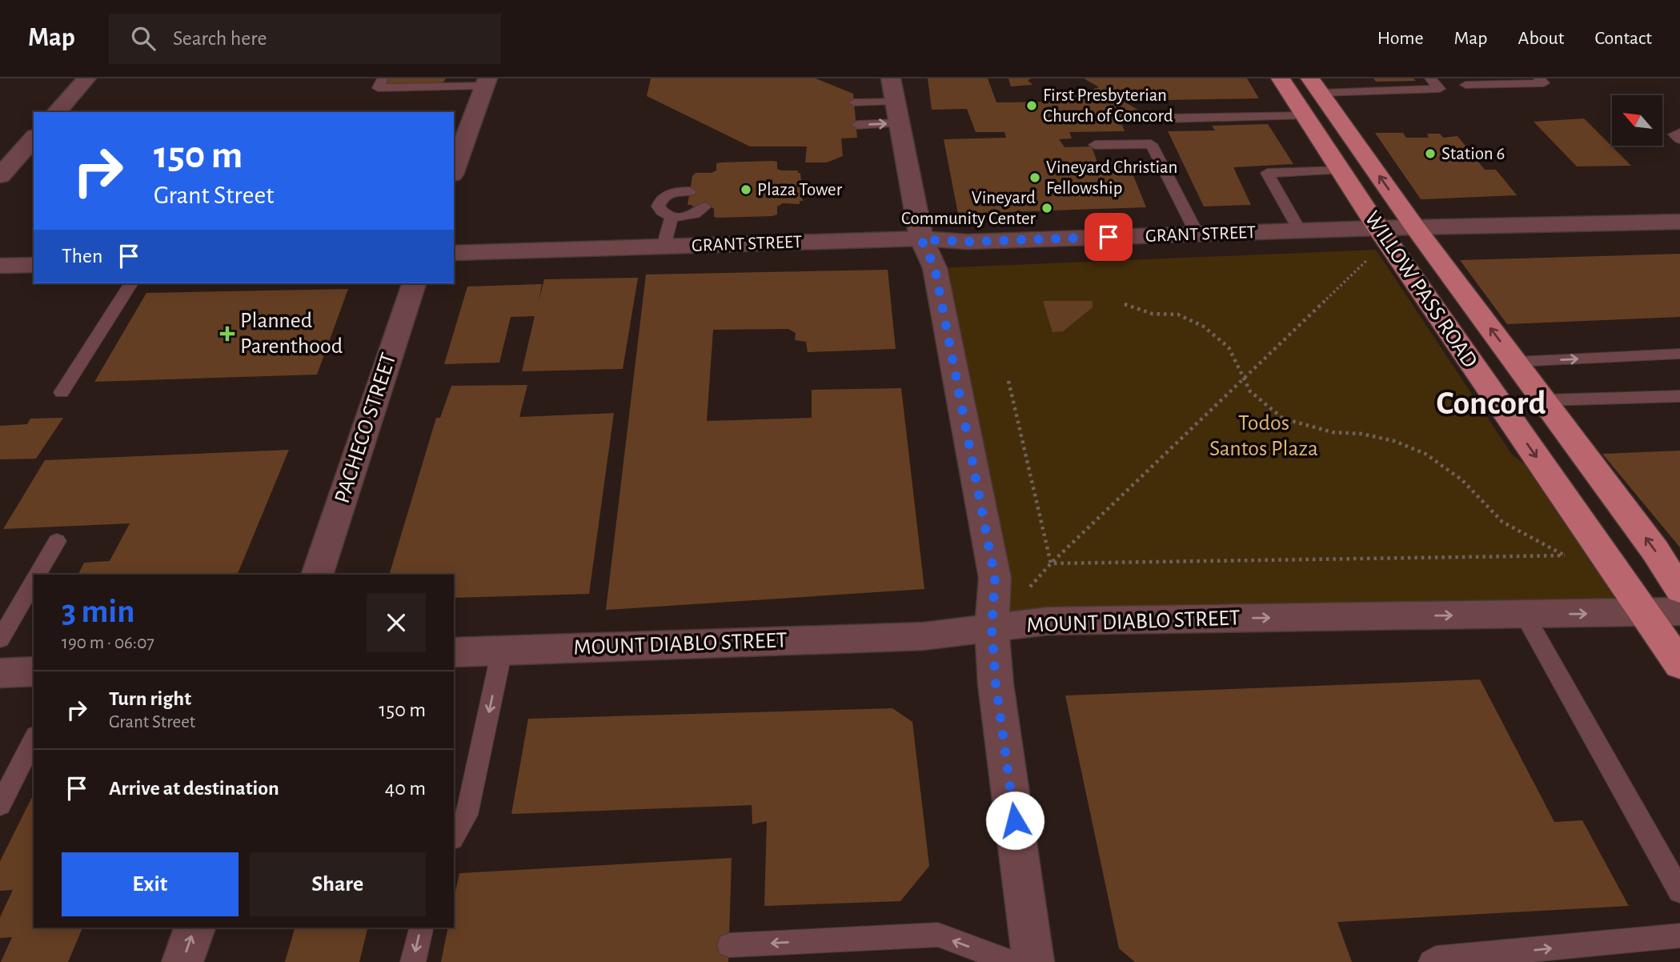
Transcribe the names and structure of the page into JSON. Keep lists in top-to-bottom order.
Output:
{
  "streets": {
    "main road": ["WILLOW PASS ROAD"],
    "street": ["GRANT STREET", "PACHECO STREET", "MOUNT DIABLO STREET"]
  },
  "crossings": [
    ["GRANT STREET", "WILLOW PASS ROAD"],
    ["WILLOW PASS ROAD", "MOUNT DIABLO STREET"]
  ],
  "one_way": ["MOUNT DIABLO STREET"],
  "districts": ["Concord"],
  "parks": ["Todos Santos Plaza"],
  "places": {
    "other": [
      "First Presbyterian Church of Concord",
      "Station 6",
      "Vineyard Christian Fellowship",
      "Plaza Tower",
      "Vineyard Community Center"
    ],
    "health": ["Planned Parenthood"]
  },
  "north": "top left",
  "page": {
    "header": "Map",
    "search": "Search here",
    "nav": [
      "Home",
      "Map",
      "About",
      "Contact"
    ],
    "turn": ["150 m", "Grant Street"],
    "then": "Then",
    "heading": ["3 min", "190 m · 06:07"],
    "list": [
      {
        "name": "Turn right",
        "note": "Grant Street",
        "value": "150 m"
      },
      {
        "name": "Arrive at destination",
        "value": "40 m"
      }
    ],
    "buttons": ["Exit", "Share"]
  }
}
